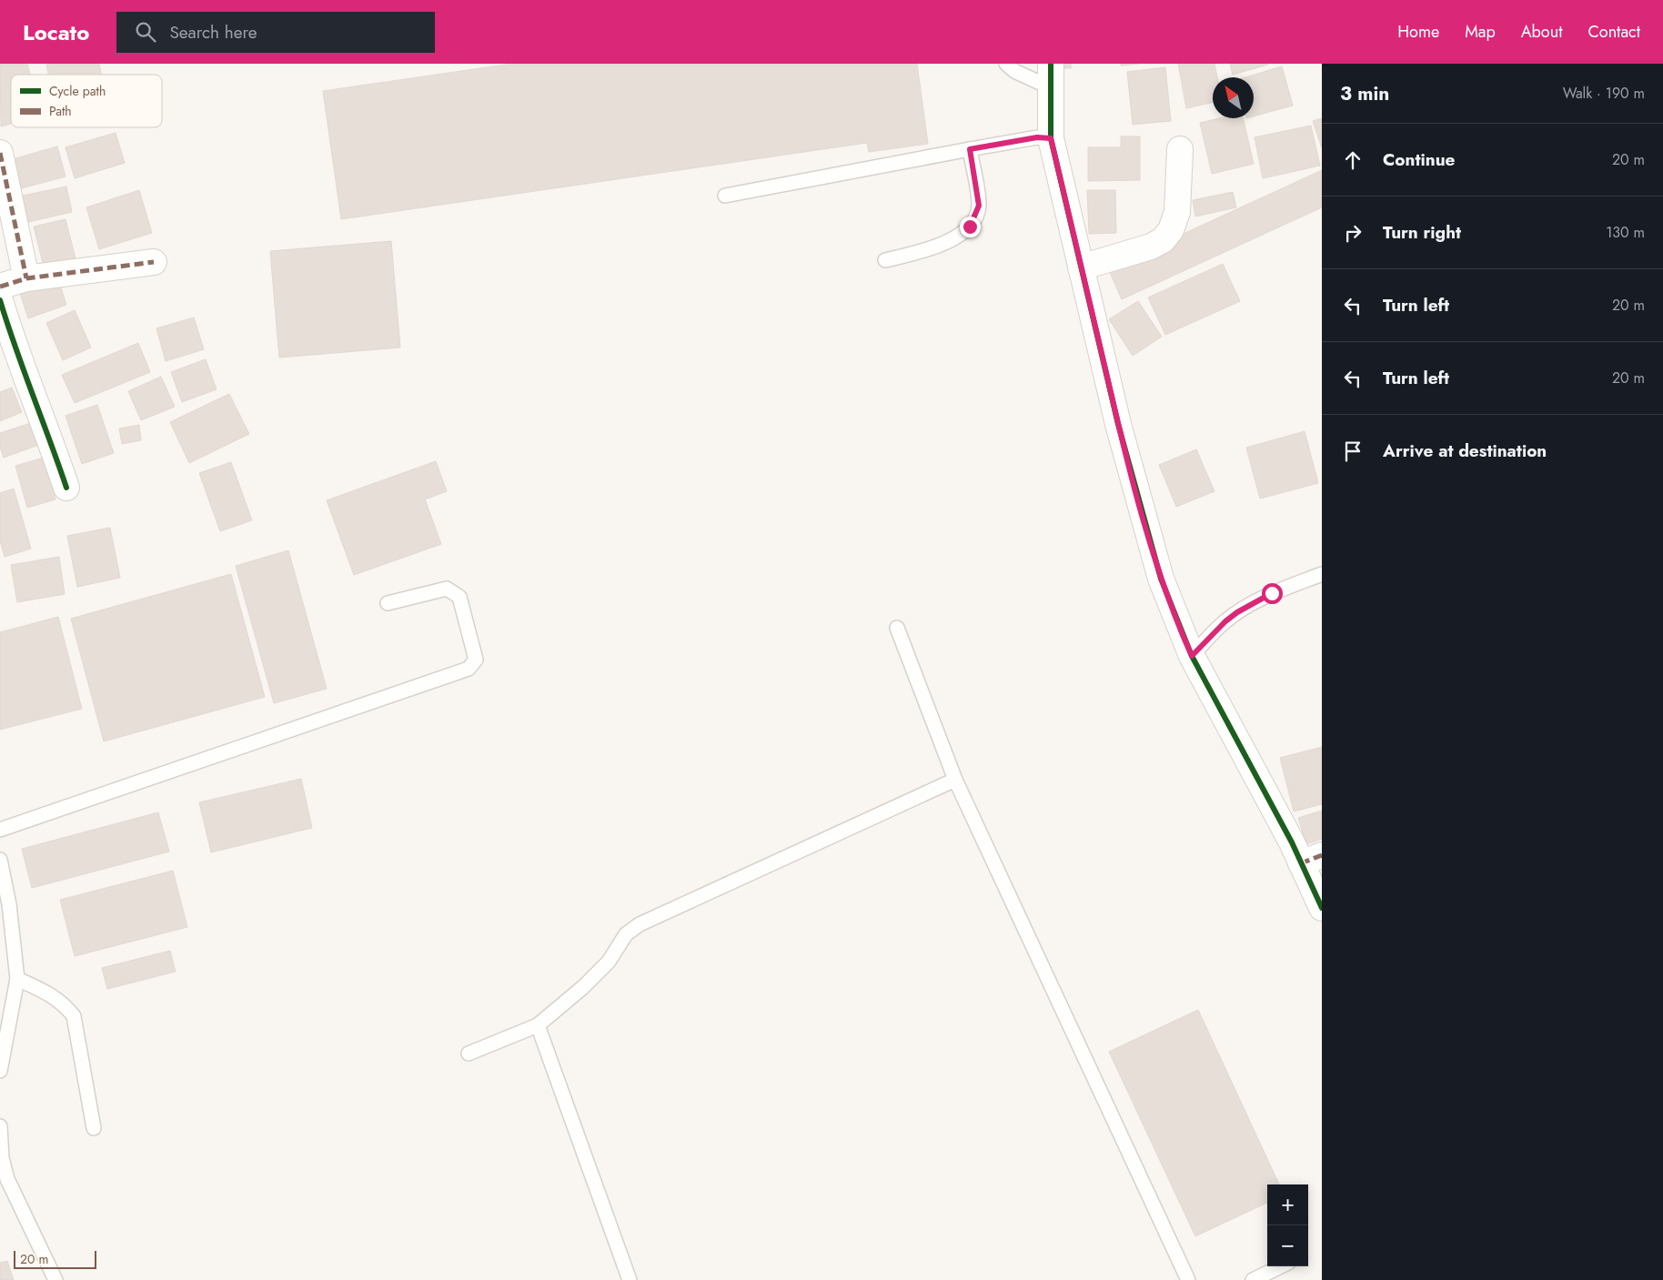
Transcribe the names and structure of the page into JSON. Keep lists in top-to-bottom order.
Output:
{
  "legend": ["Cycle path", "Path"],
  "scale_bar": "20 m",
  "north": "top left",
  "page": {
    "header": "Locato",
    "search": "Search here",
    "nav": [
      "Home",
      "Map",
      "About",
      "Contact"
    ],
    "heading": ["3 min", "Walk · 190 m"],
    "list": [
      ["Continue", "20 m"],
      ["Turn right", "130 m"],
      ["Turn left", "20 m"],
      ["Turn left", "20 m"],
      "Arrive at destination"
    ],
    "map_buttons": ["+", "−"],
    "scale": "20 m"
  }
}
